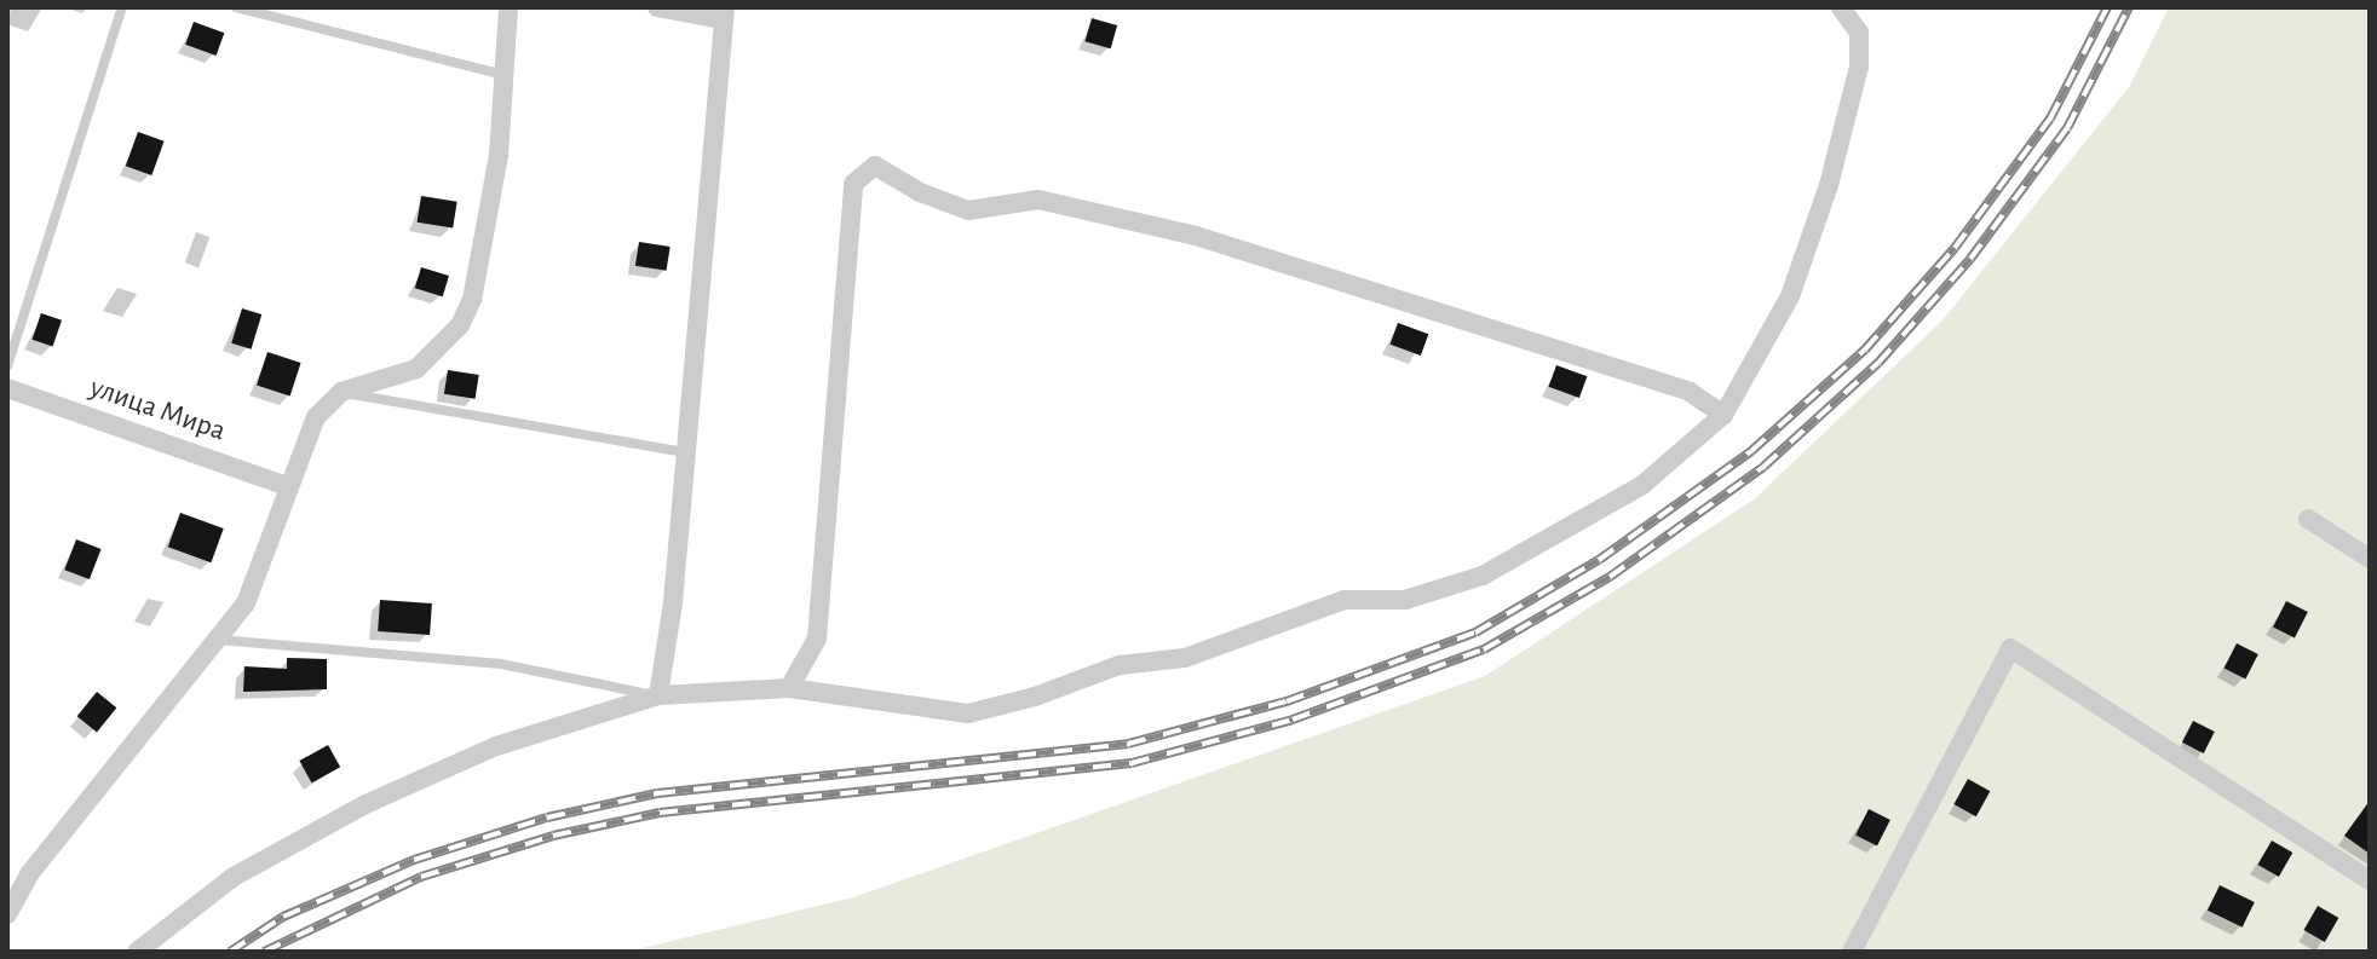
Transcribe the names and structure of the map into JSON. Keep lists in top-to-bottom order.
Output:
{
  "streets": {
    "street": ["улица Мира"]
  }
}
